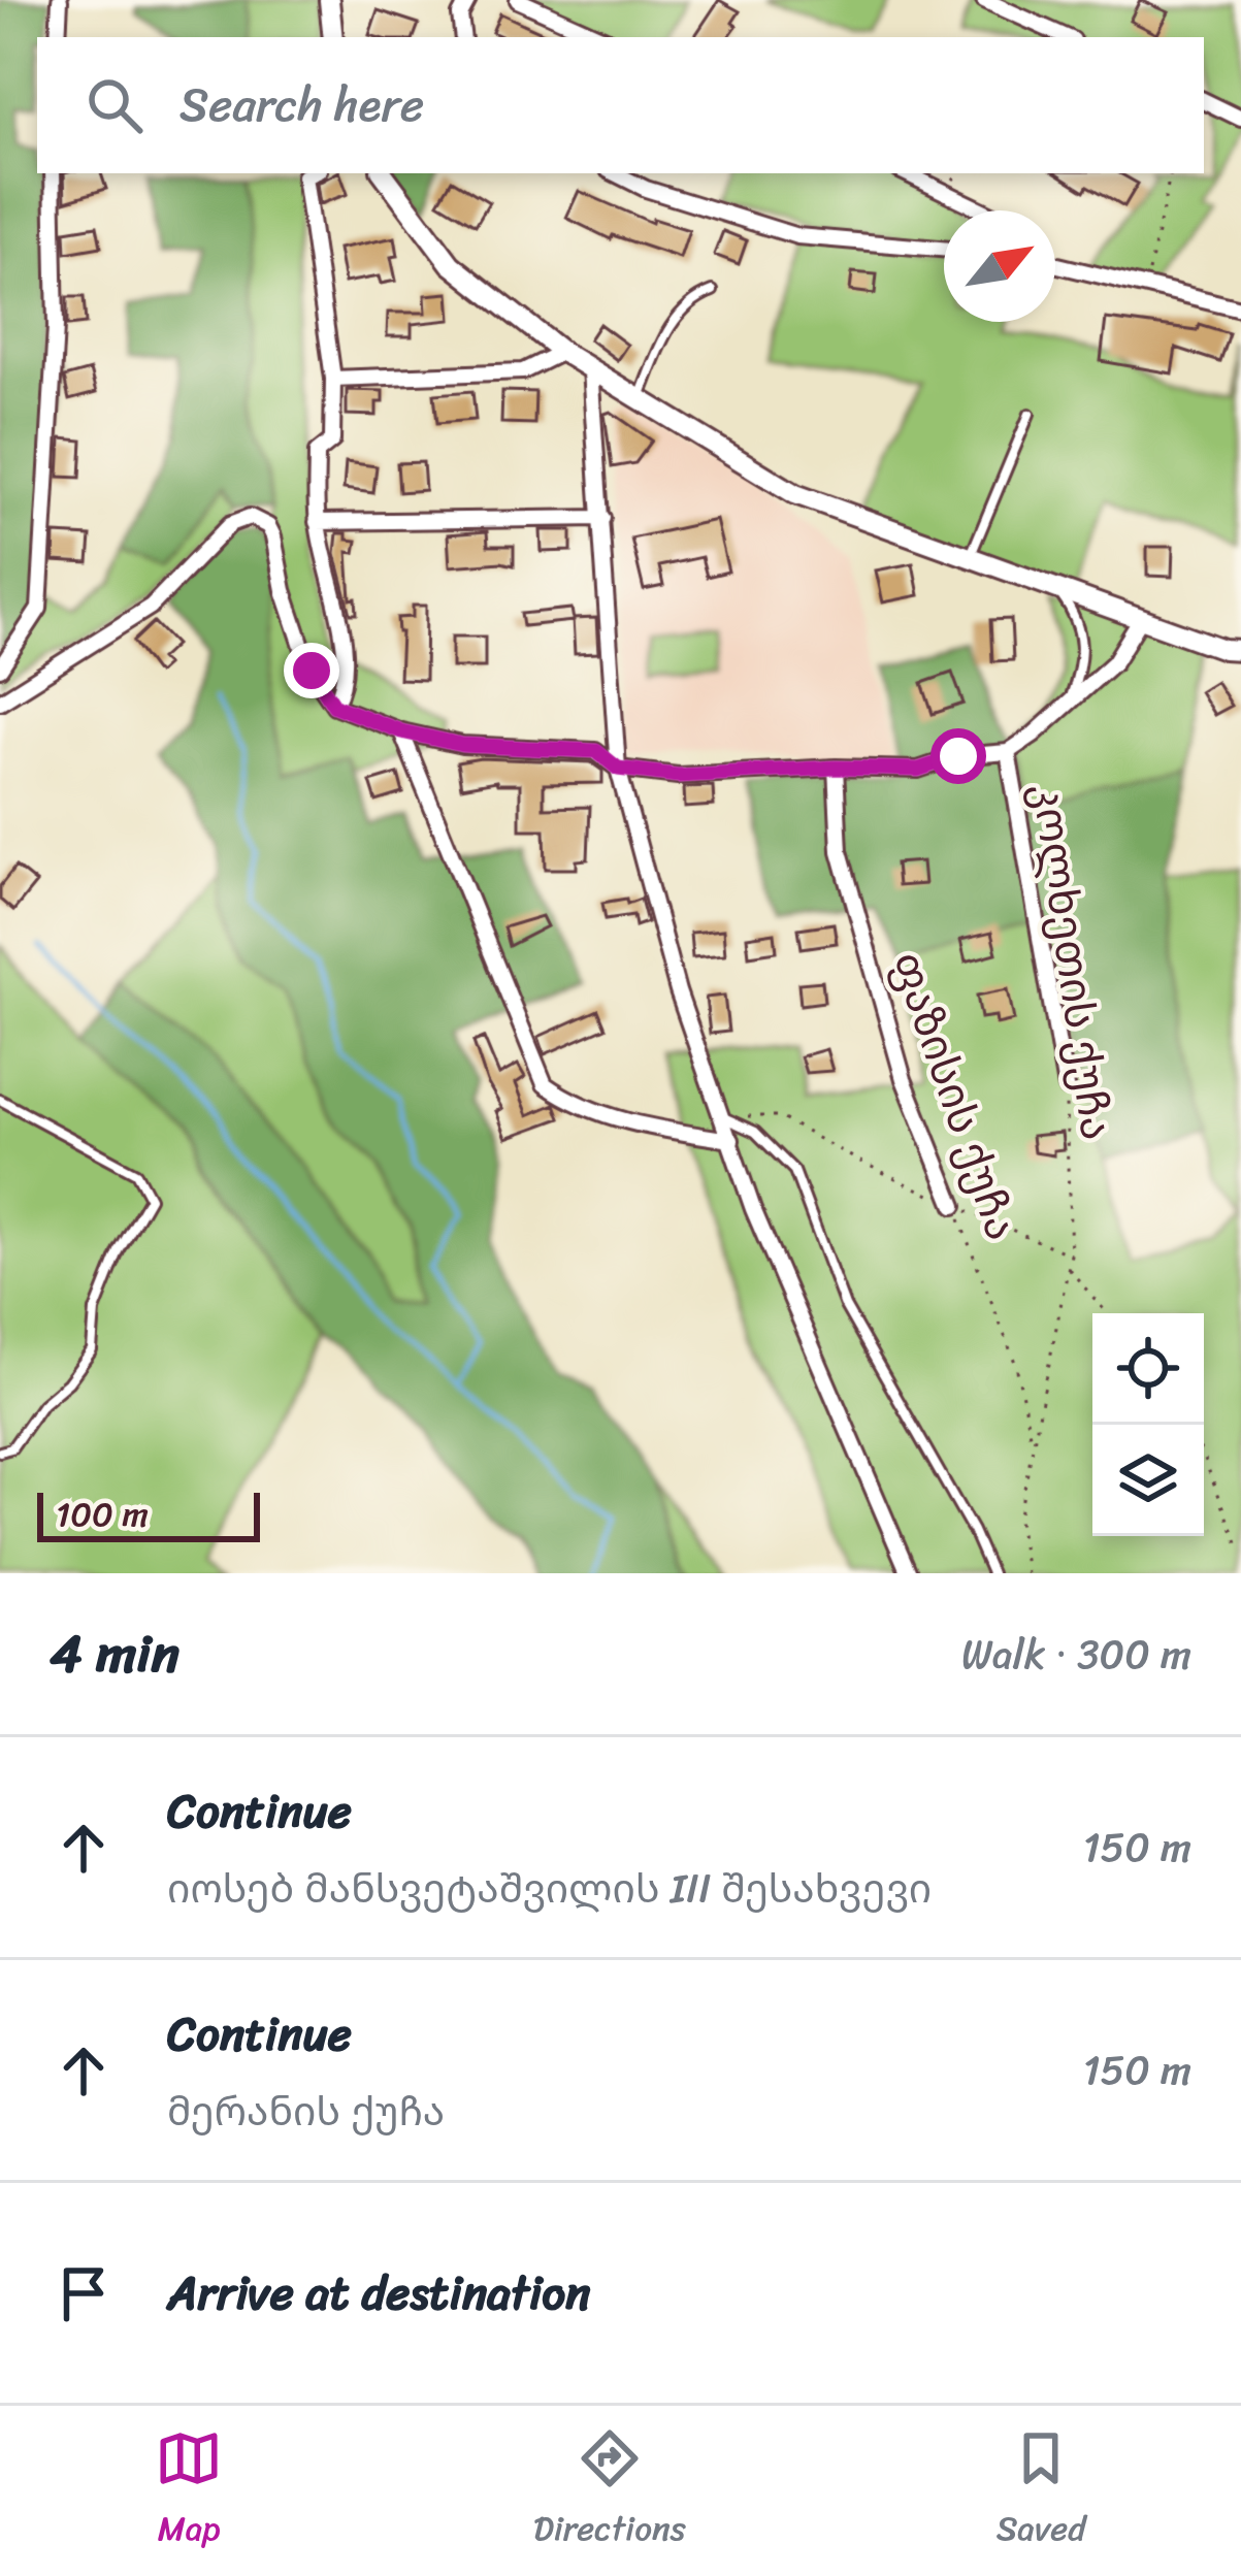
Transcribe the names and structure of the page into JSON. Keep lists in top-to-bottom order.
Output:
{
  "streets": {
    "street": ["კოლხეთის ქუჩა", "ფაზისის ქუჩა"]
  },
  "crossings": [
    ["კოლხეთის ქუჩა", "ფაზისის ქუჩა"]
  ],
  "scale_bar": "100 m",
  "north": "top right",
  "page": {
    "search": "Search here",
    "scale": "100 m",
    "heading": ["4 min", "Walk · 300 m"],
    "list": [
      ["Continue", "იოსებ მანსვეტაშვილის III შესახვევი", "150 m"],
      ["Continue", "მერანის ქუჩა", "150 m"],
      "Arrive at destination"
    ],
    "nav": ["Map", "Directions", "Saved"]
  }
}
